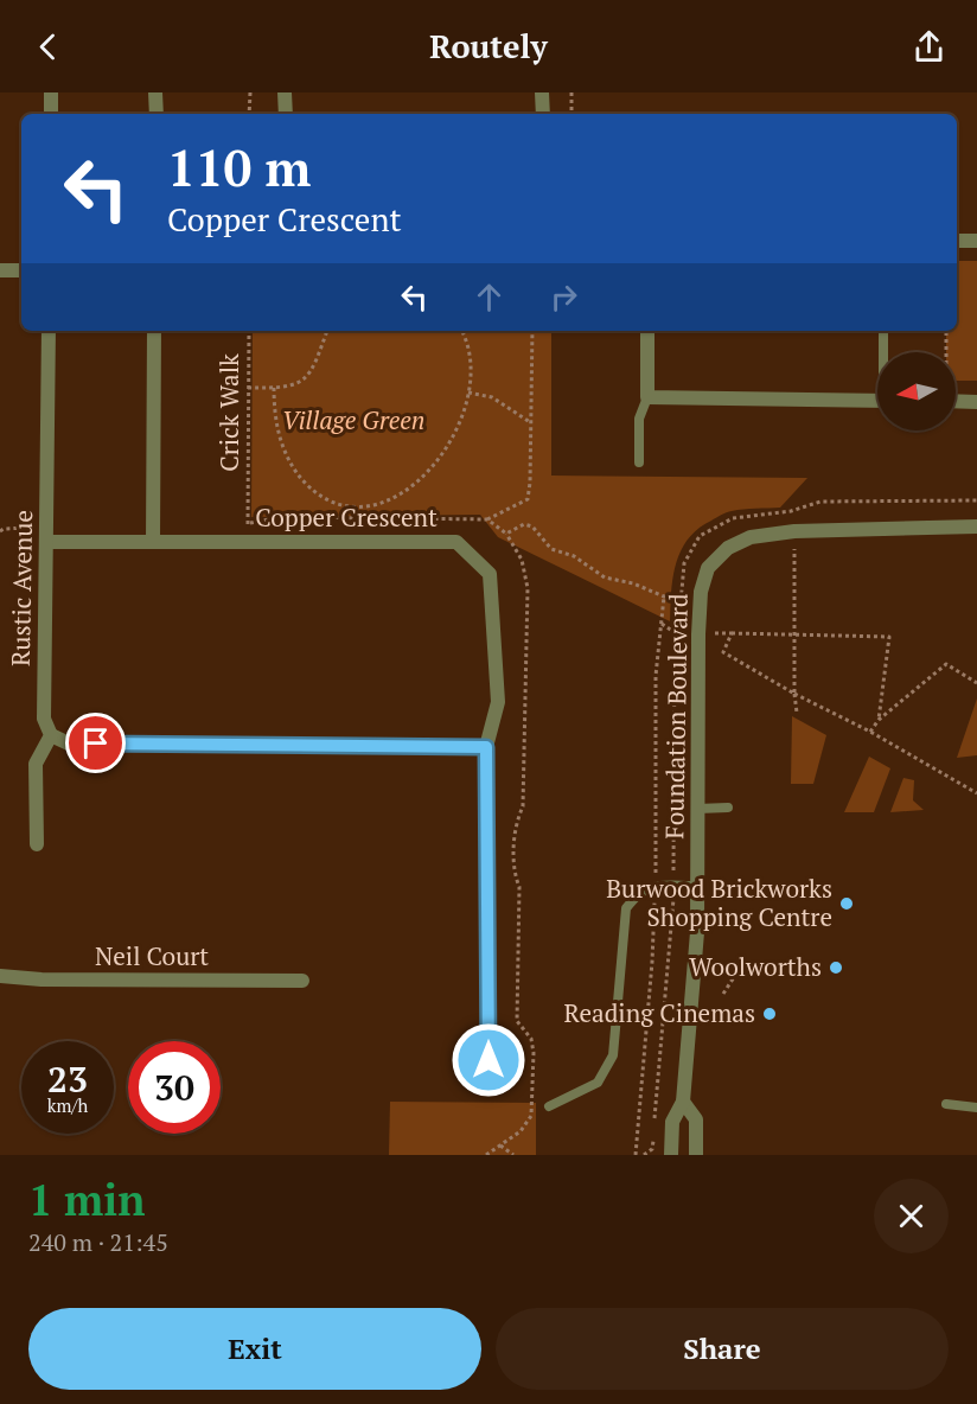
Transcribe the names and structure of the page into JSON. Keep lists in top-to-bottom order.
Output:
{
  "streets": {
    "street": [
      "Copper Crescent",
      "Rustic Avenue",
      "Foundation Boulevard",
      "Neil Court"
    ],
    "path": ["Crick Walk"]
  },
  "crossings": [
    ["Crick Walk", "Copper Crescent"],
    ["Copper Crescent", "Rustic Avenue"]
  ],
  "parks": ["Village Green"],
  "places": ["Burwood Brickworks Shopping Centre", "Woolworths", "Reading Cinemas"],
  "north": "left",
  "page": {
    "header": "Routely",
    "turn": ["110 m", "Copper Crescent"],
    "speed": "23 km/h",
    "limit": "30",
    "heading": ["1 min", "240 m · 21:45"],
    "buttons": ["Exit", "Share"]
  }
}
